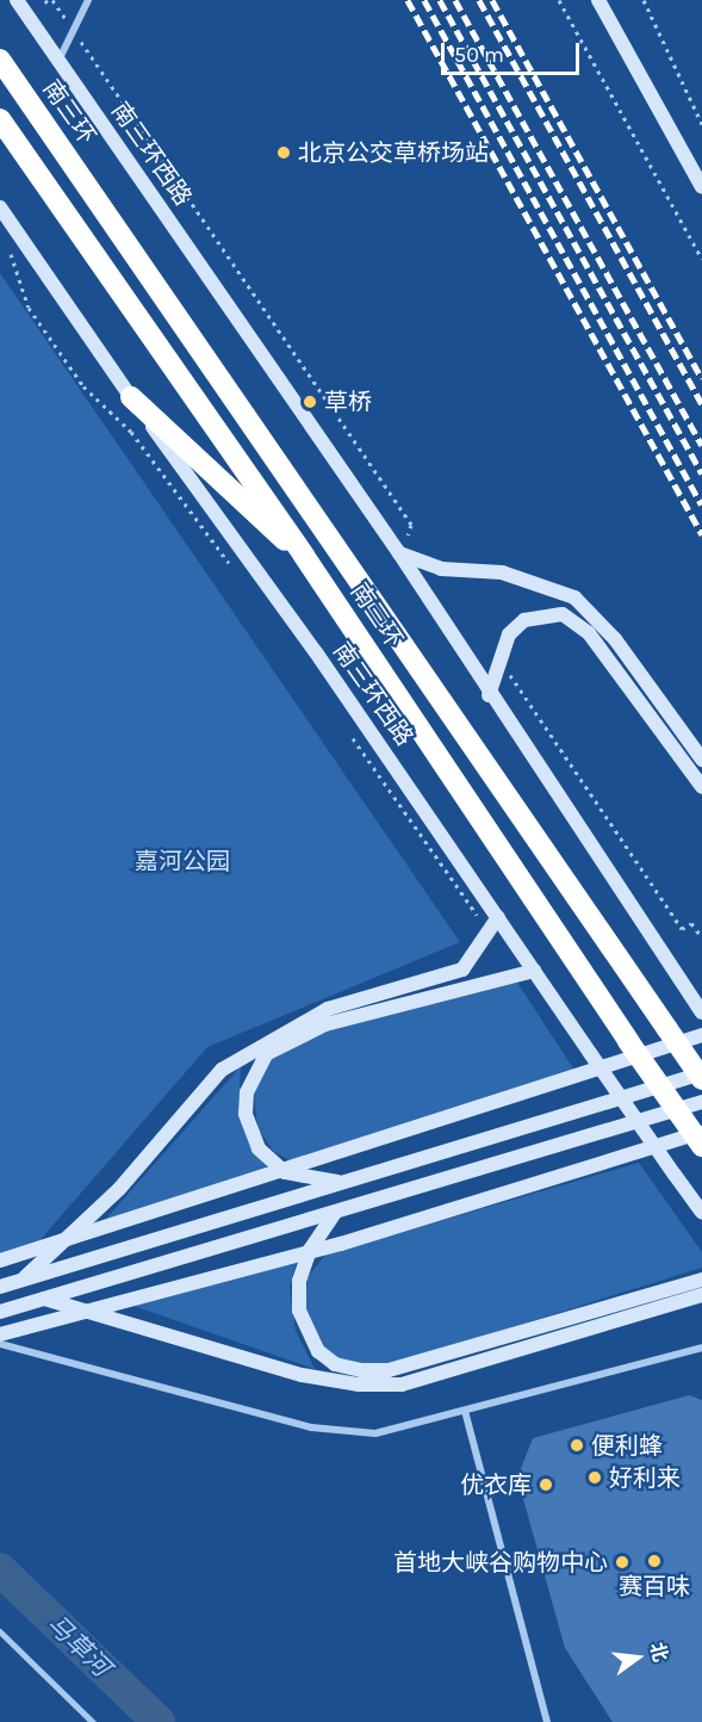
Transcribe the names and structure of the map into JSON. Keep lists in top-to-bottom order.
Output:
{
  "streets": {
    "highway": ["南三环"],
    "main road": ["南三环西路"]
  },
  "water": ["马草河"],
  "parks": ["嘉河公园"],
  "places": [
    "北京公交草桥场站",
    "草桥",
    "便利蜂",
    "好利来",
    "优衣库",
    "赛百味",
    "首地大峡谷购物中心"
  ],
  "scale_bar": "50 m",
  "north": "right"
}
